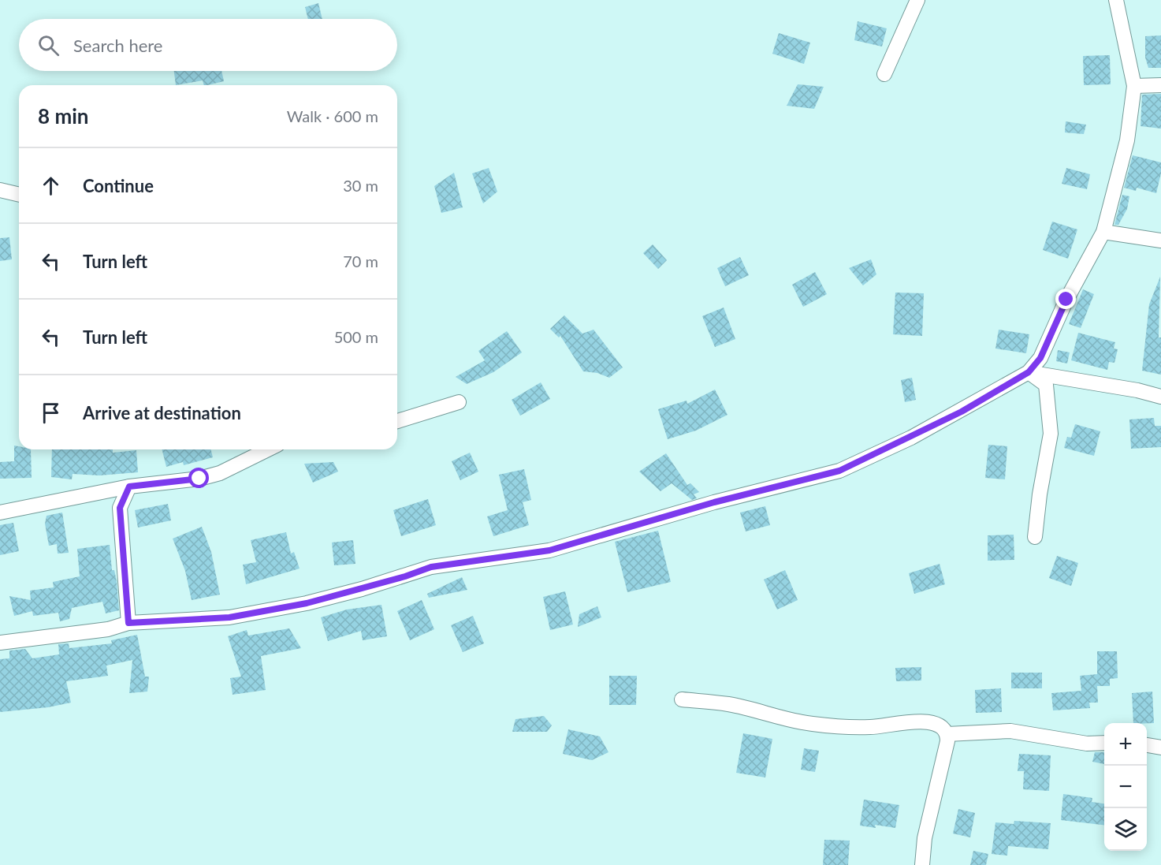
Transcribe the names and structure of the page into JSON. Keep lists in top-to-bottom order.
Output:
{
  "page": {
    "search": "Search here",
    "heading": ["8 min", "Walk · 600 m"],
    "list": [
      ["Continue", "30 m"],
      ["Turn left", "70 m"],
      ["Turn left", "500 m"],
      "Arrive at destination"
    ],
    "map_buttons": ["+", "−"]
  }
}
